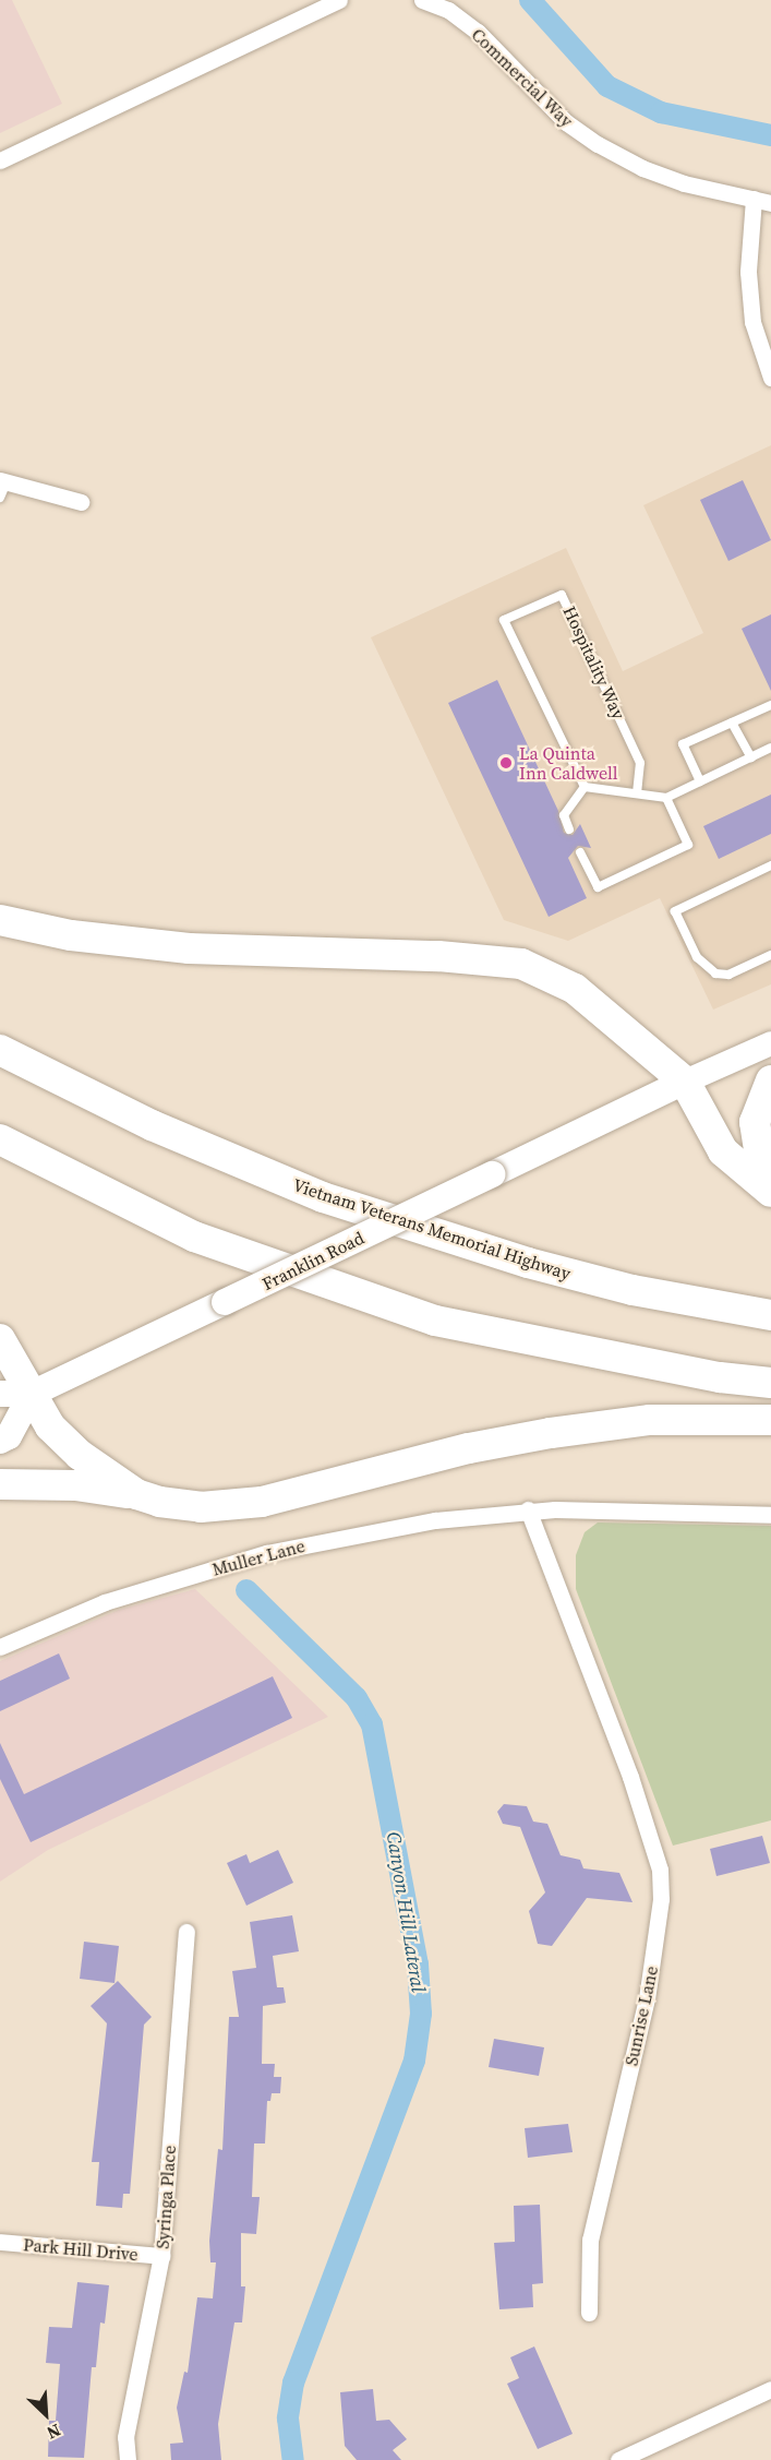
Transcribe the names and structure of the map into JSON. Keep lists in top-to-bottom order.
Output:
{
  "streets": {
    "highway": ["Vietnam Veterans Memorial Highway"],
    "main road": ["Franklin Road"],
    "street": [
      "Commercial Way",
      "Muller Lane",
      "Sunrise Lane",
      "Syringa Place",
      "Park Hill Drive"
    ],
    "lane": ["Hospitality Way"]
  },
  "crossings": [
    ["Muller Lane", "Sunrise Lane"],
    ["Syringa Place", "Park Hill Drive"]
  ],
  "water": ["Canyon Hill Lateral"],
  "places": ["La Quinta Inn Caldwell"],
  "north": "bottom right"
}
